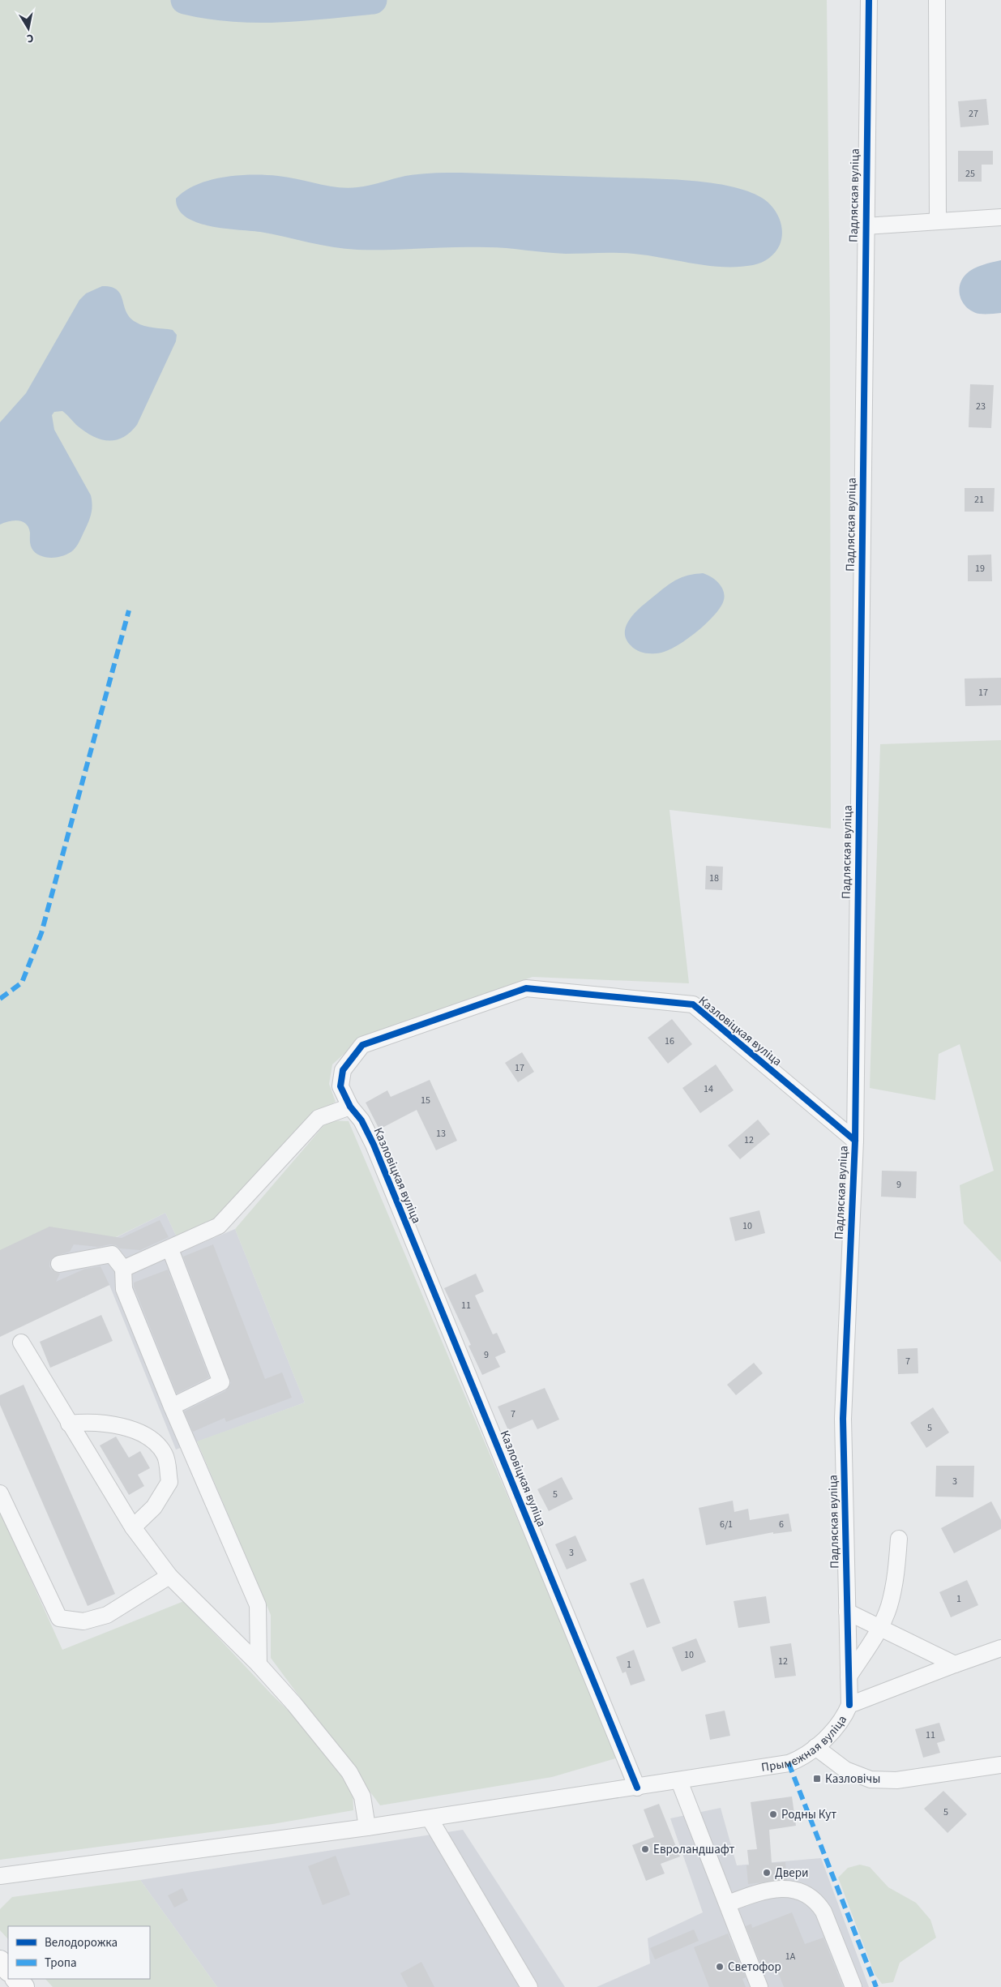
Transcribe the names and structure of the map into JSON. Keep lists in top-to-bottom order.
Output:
{
  "streets": {
    "street": ["Падляская вуліца", "Казловіцкая вуліца", "Прымежная вуліца"]
  },
  "crossings": [
    ["Падляская вуліца", "Казловіцкая вуліца"],
    ["Падляская вуліца", "Прымежная вуліца"],
    ["Казловіцкая вуліца", "Прымежная вуліца"]
  ],
  "places": {
    "transit": ["Казловічы"],
    "other": [
      "Родны Кут",
      "Евроландшафт",
      "Двери",
      "Светофор"
    ]
  },
  "house_numbers": [
    "27",
    "25",
    "23",
    "21",
    "19",
    "17",
    "18",
    "16",
    "17",
    "14",
    "15",
    "13",
    "12",
    "9",
    "10",
    "11",
    "9",
    "7",
    "7",
    "5",
    "3",
    "5",
    "6/1",
    "6",
    "3",
    "1",
    "10",
    "12",
    "1",
    "11",
    "5",
    "1А"
  ],
  "legend": ["Велодорожка", "Тропа"],
  "north": "bottom"
}
